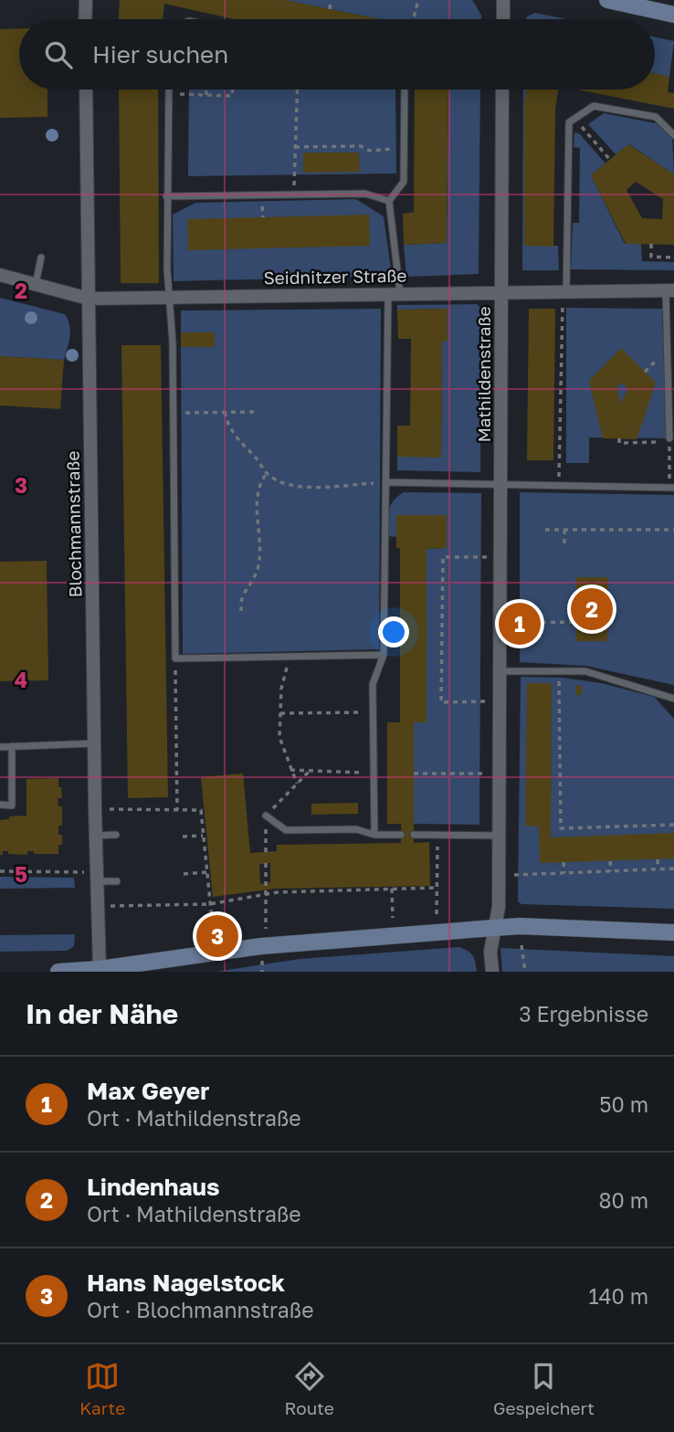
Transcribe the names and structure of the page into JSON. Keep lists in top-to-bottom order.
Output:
{
  "streets": {
    "street": ["Seidnitzer Straße", "Mathildenstraße", "Blochmannstraße"]
  },
  "crossings": [
    ["Seidnitzer Straße", "Mathildenstraße"],
    ["Seidnitzer Straße", "Blochmannstraße"]
  ],
  "page": {
    "search": "Hier suchen",
    "pins": ["2", "1", "3"],
    "heading": ["In der Nähe", "3 Ergebnisse"],
    "list": [
      {
        "mark": "1",
        "name": "Max Geyer",
        "note": "Ort · Mathildenstraße",
        "value": "50 m"
      },
      {
        "mark": "2",
        "name": "Lindenhaus",
        "note": "Ort · Mathildenstraße",
        "value": "80 m"
      },
      {
        "mark": "3",
        "name": "Hans Nagelstock",
        "note": "Ort · Blochmannstraße",
        "value": "140 m"
      }
    ],
    "nav": ["Karte", "Route", "Gespeichert"]
  },
  "grid": {
    "rows": [
      "2",
      "3",
      "4",
      "5"
    ]
  }
}
